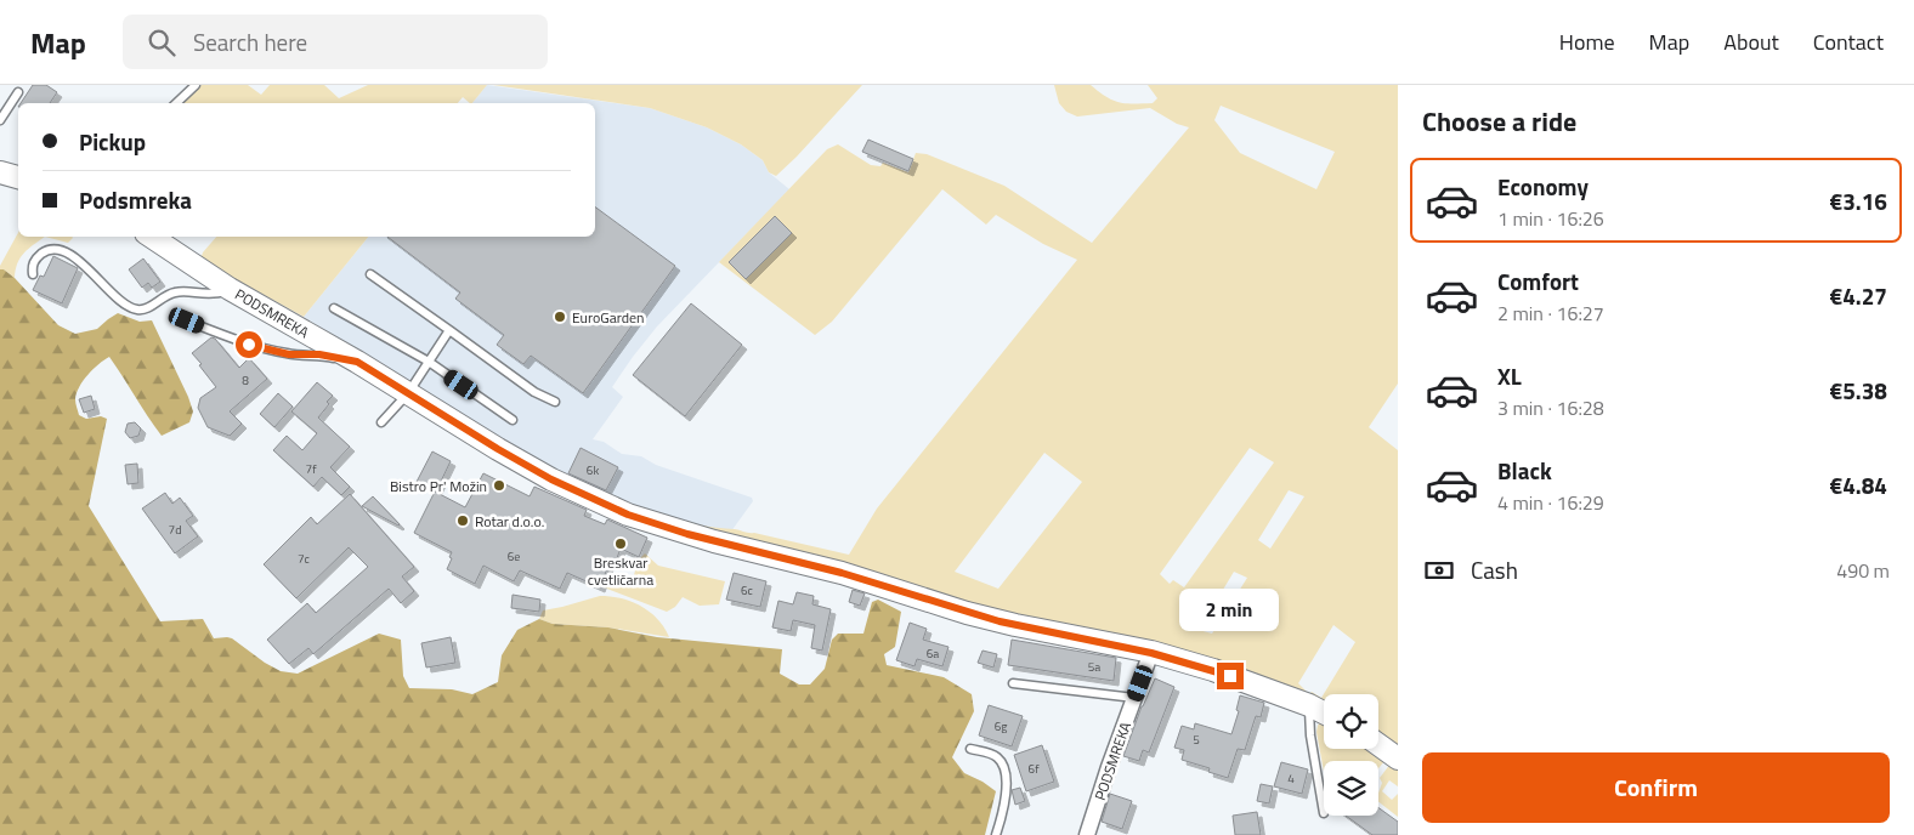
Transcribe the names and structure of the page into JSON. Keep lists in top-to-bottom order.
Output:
{
  "streets": {
    "street": ["PODSMREKA"]
  },
  "places": [
    "EuroGarden",
    "Bistro Pr' Možin",
    "Rotar d.o.o.",
    "Breskvar cvetličarna"
  ],
  "house_numbers": [
    "8",
    "7f",
    "6k",
    "7d",
    "6e",
    "7c",
    "6c",
    "6a",
    "5a",
    "6g",
    "5",
    "6f",
    "4"
  ],
  "page": {
    "header": "Map",
    "search": "Search here",
    "nav": [
      "Home",
      "Map",
      "About",
      "Contact"
    ],
    "heading": "Choose a ride",
    "banner": ["Pickup", "Podsmreka"],
    "list": [
      {
        "name": "Economy",
        "note": "1 min · 16:26",
        "value": "€3.16"
      },
      {
        "name": "Comfort",
        "note": "2 min · 16:27",
        "value": "€4.27"
      },
      {
        "name": "XL",
        "note": "3 min · 16:28",
        "value": "€5.38"
      },
      {
        "name": "Black",
        "note": "4 min · 16:29",
        "value": "€4.84"
      }
    ],
    "pay": ["Cash", "490 m"],
    "bubble": "2 min",
    "buttons": "Confirm"
  }
}
